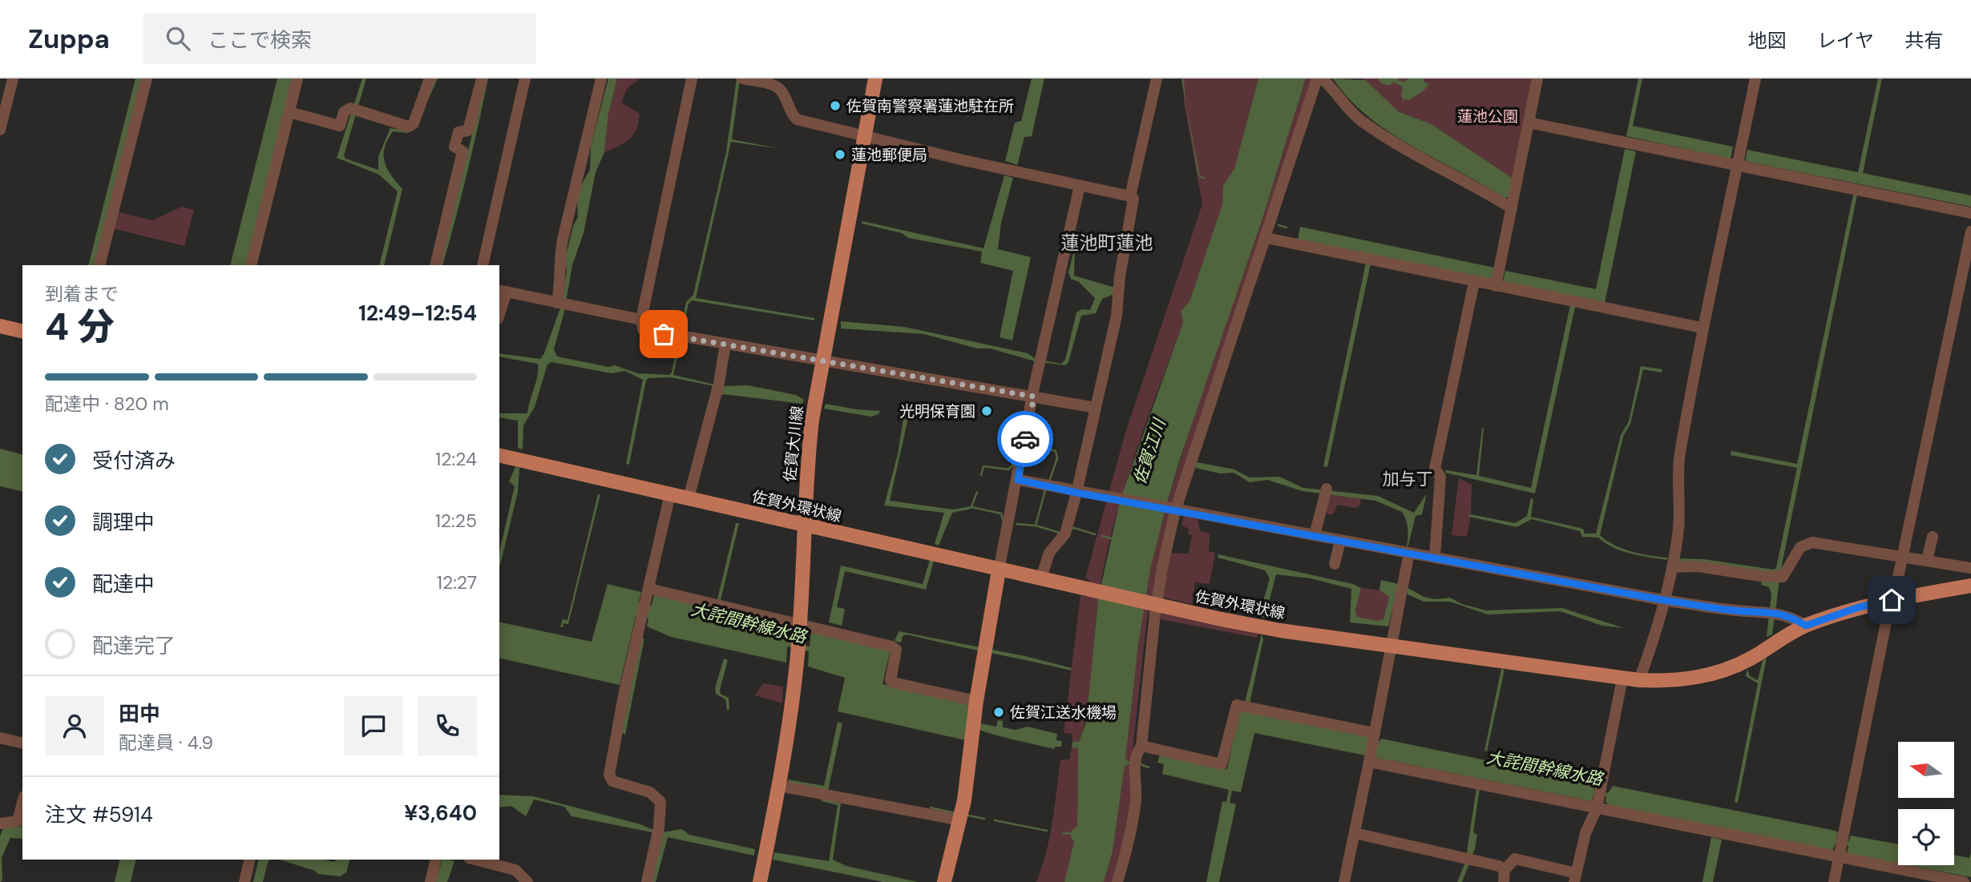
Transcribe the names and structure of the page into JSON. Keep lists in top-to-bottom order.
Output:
{
  "streets": {
    "main road": ["佐賀大川線", "佐賀外環状線"]
  },
  "crossings": [
    ["佐賀大川線", "佐賀外環状線"]
  ],
  "districts": ["蓮池町蓮池", "加与丁"],
  "water": ["佐賀江川", "大詫間幹線水路"],
  "parks": ["蓮池公園"],
  "places": [
    "佐賀南警察署蓮池駐在所",
    "蓮池郵便局",
    "光明保育園",
    "佐賀江送水機場"
  ],
  "north": "left",
  "page": {
    "header": "Zuppa",
    "search": "ここで検索",
    "nav": ["地図", "レイヤ", "共有"],
    "heading": ["4 分", "到着まで", "12:49–12:54"],
    "panel": [
      "田中",
      "配達員 · 4.9",
      "注文 #5914",
      "¥3,640"
    ],
    "bar": "配達中 · 820 m",
    "list": [
      ["受付済み", "12:24"],
      ["調理中", "12:25"],
      ["配達中", "12:27"],
      "配達完了"
    ]
  }
}
